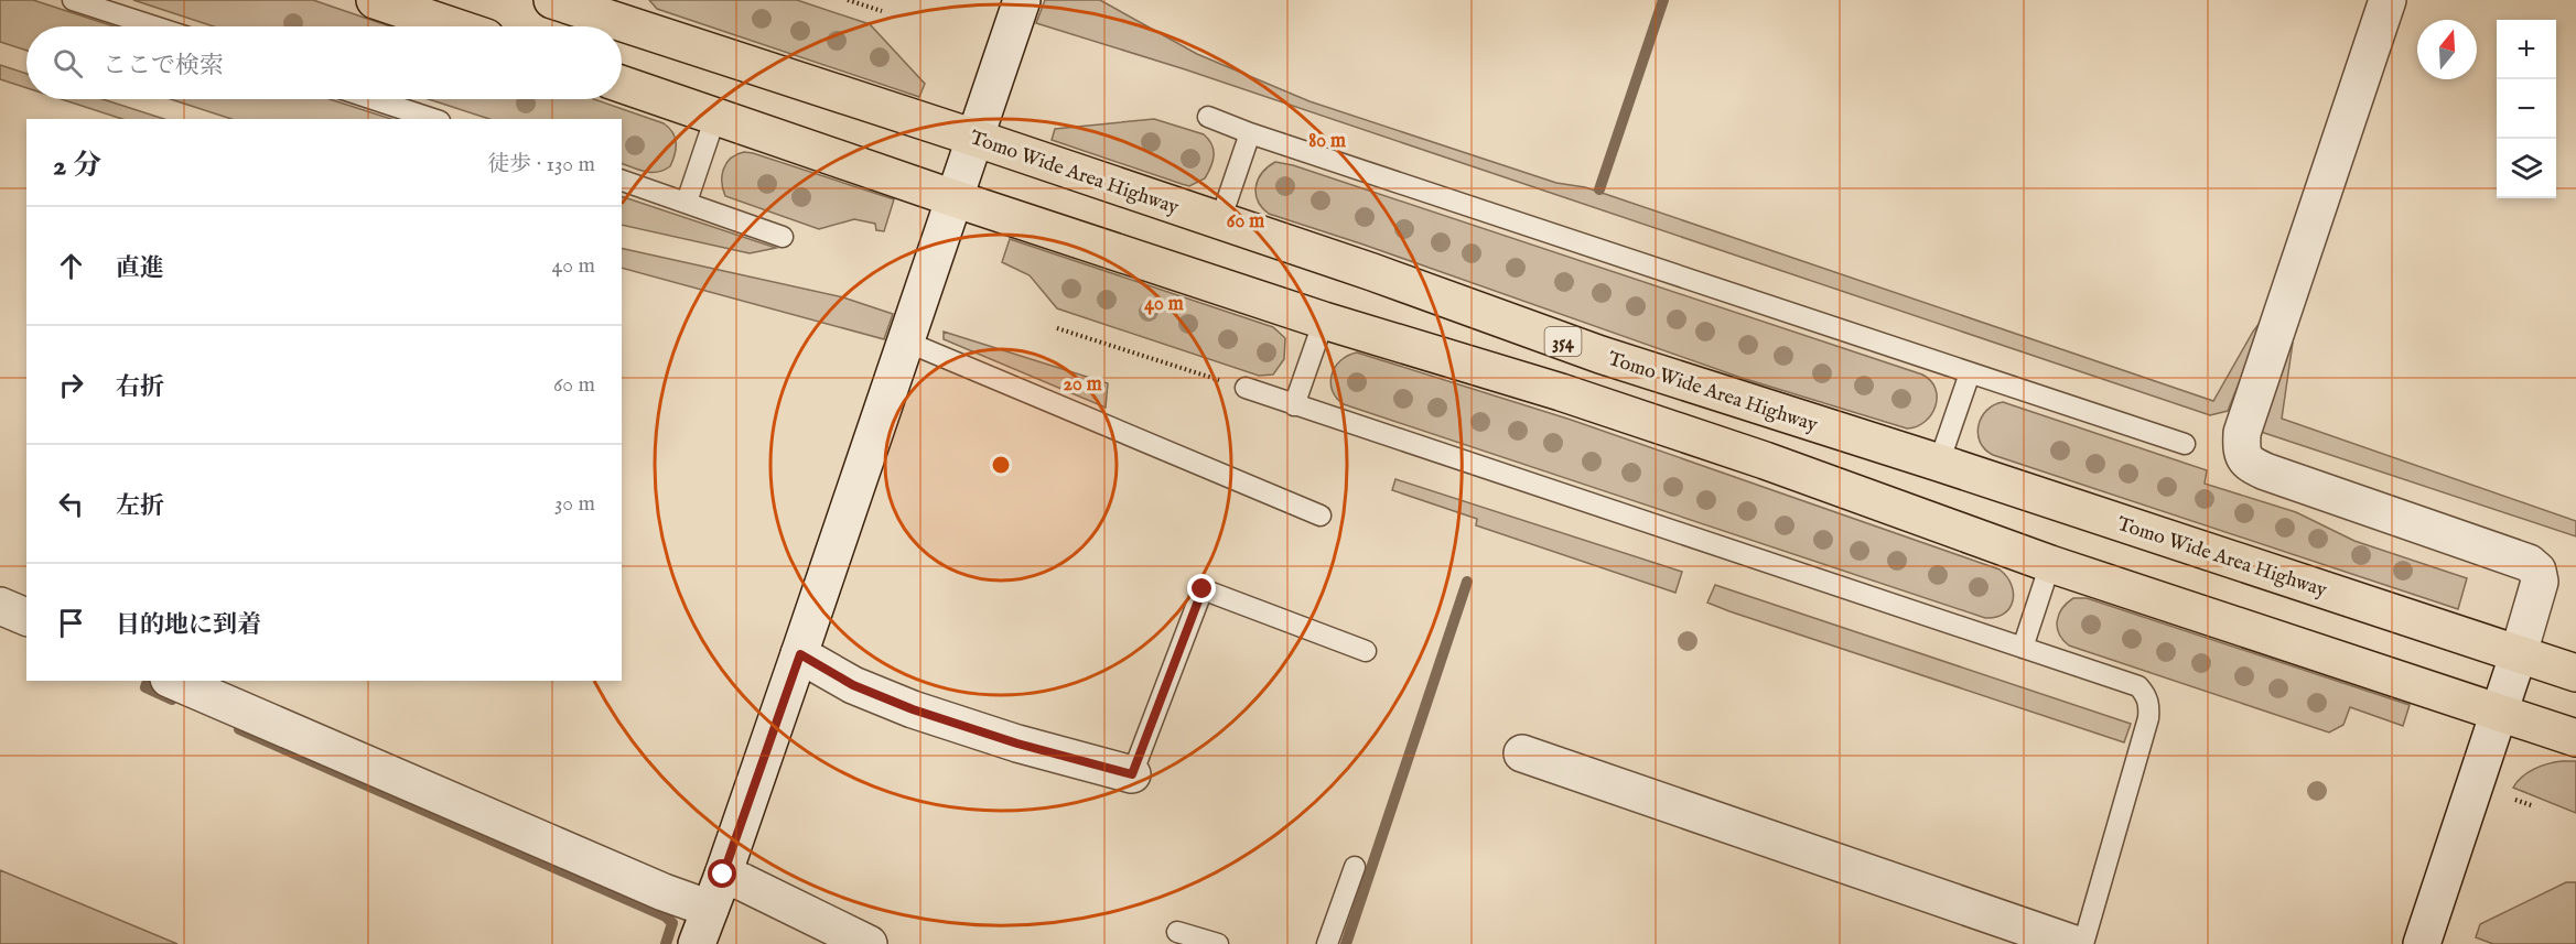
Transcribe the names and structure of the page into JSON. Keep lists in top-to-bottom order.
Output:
{
  "streets": {
    "highway": ["Tomo Wide Area Highway", "354"]
  },
  "north": "top",
  "page": {
    "map_buttons": ["+", "−"],
    "search": "ここで検索",
    "heading": ["2 分", "徒歩 · 130 m"],
    "list": [
      ["直進", "40 m"],
      ["右折", "60 m"],
      ["左折", "30 m"],
      "目的地に到着"
    ]
  },
  "rings": [
    "80 m",
    "60 m",
    "40 m",
    "20 m"
  ]
}
